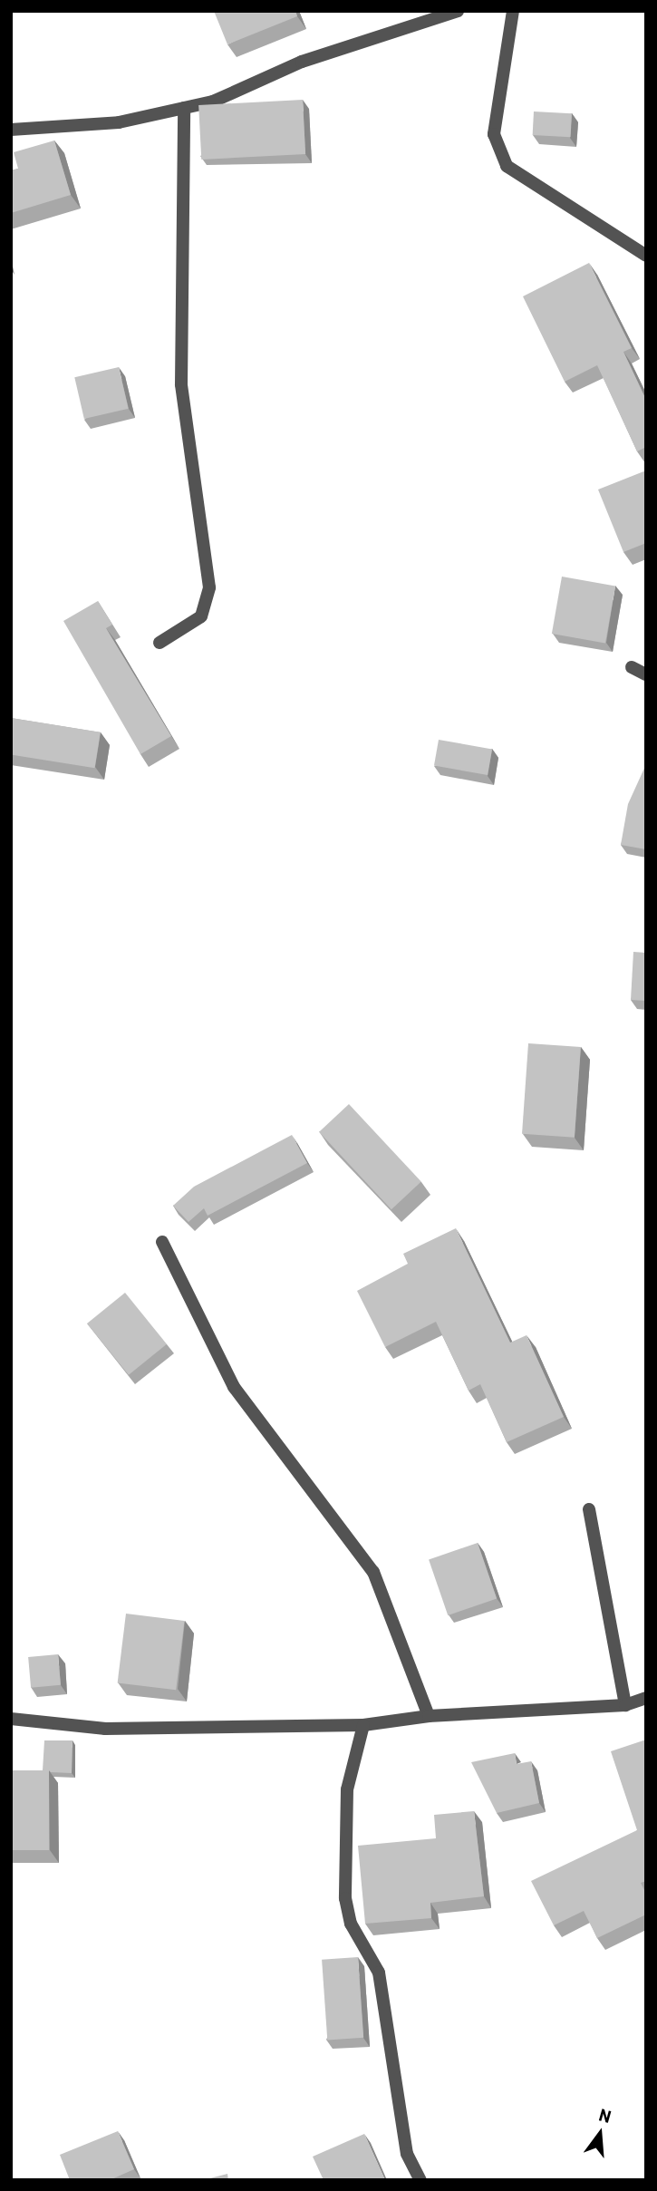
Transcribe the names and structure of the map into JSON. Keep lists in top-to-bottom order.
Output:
{
  "north": "top"
}
